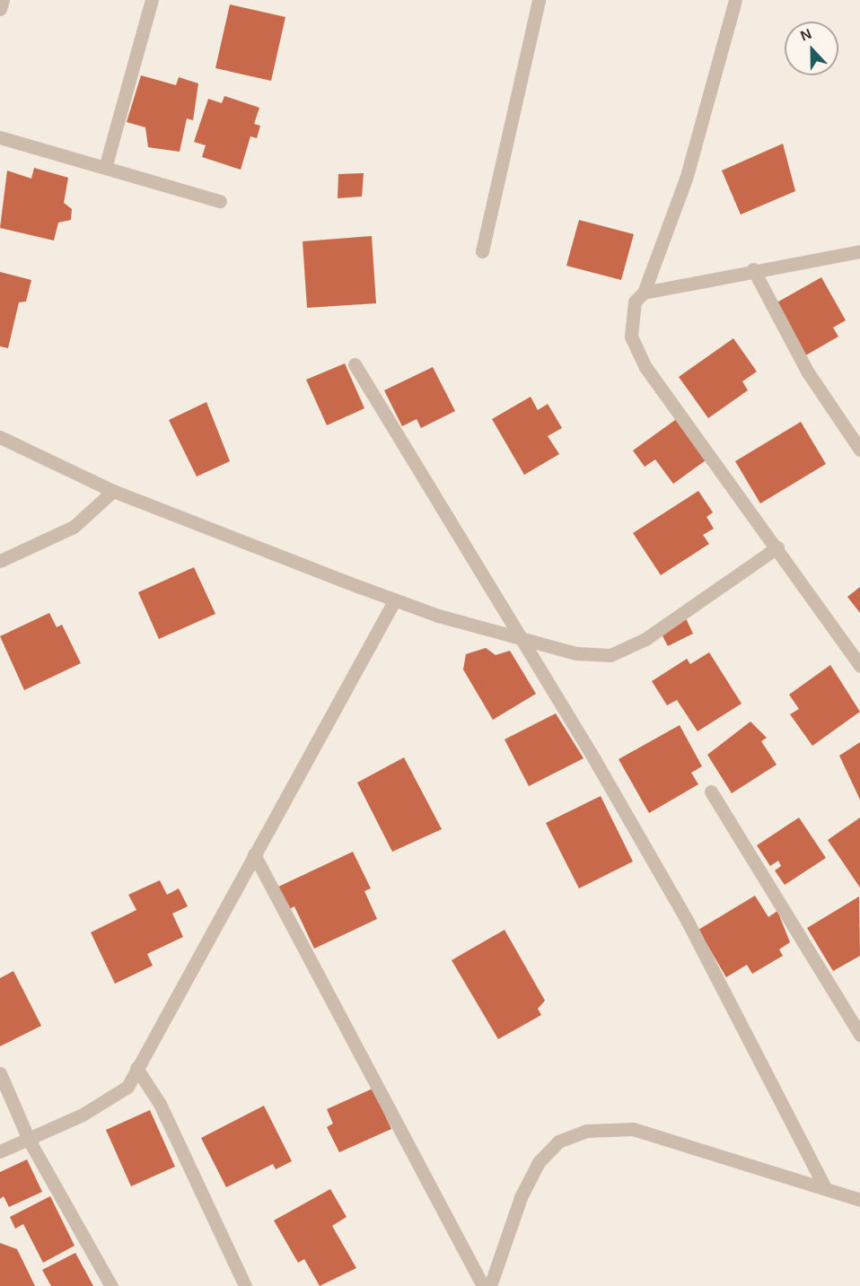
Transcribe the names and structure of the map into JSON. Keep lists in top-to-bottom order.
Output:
{
  "north": "top"
}
